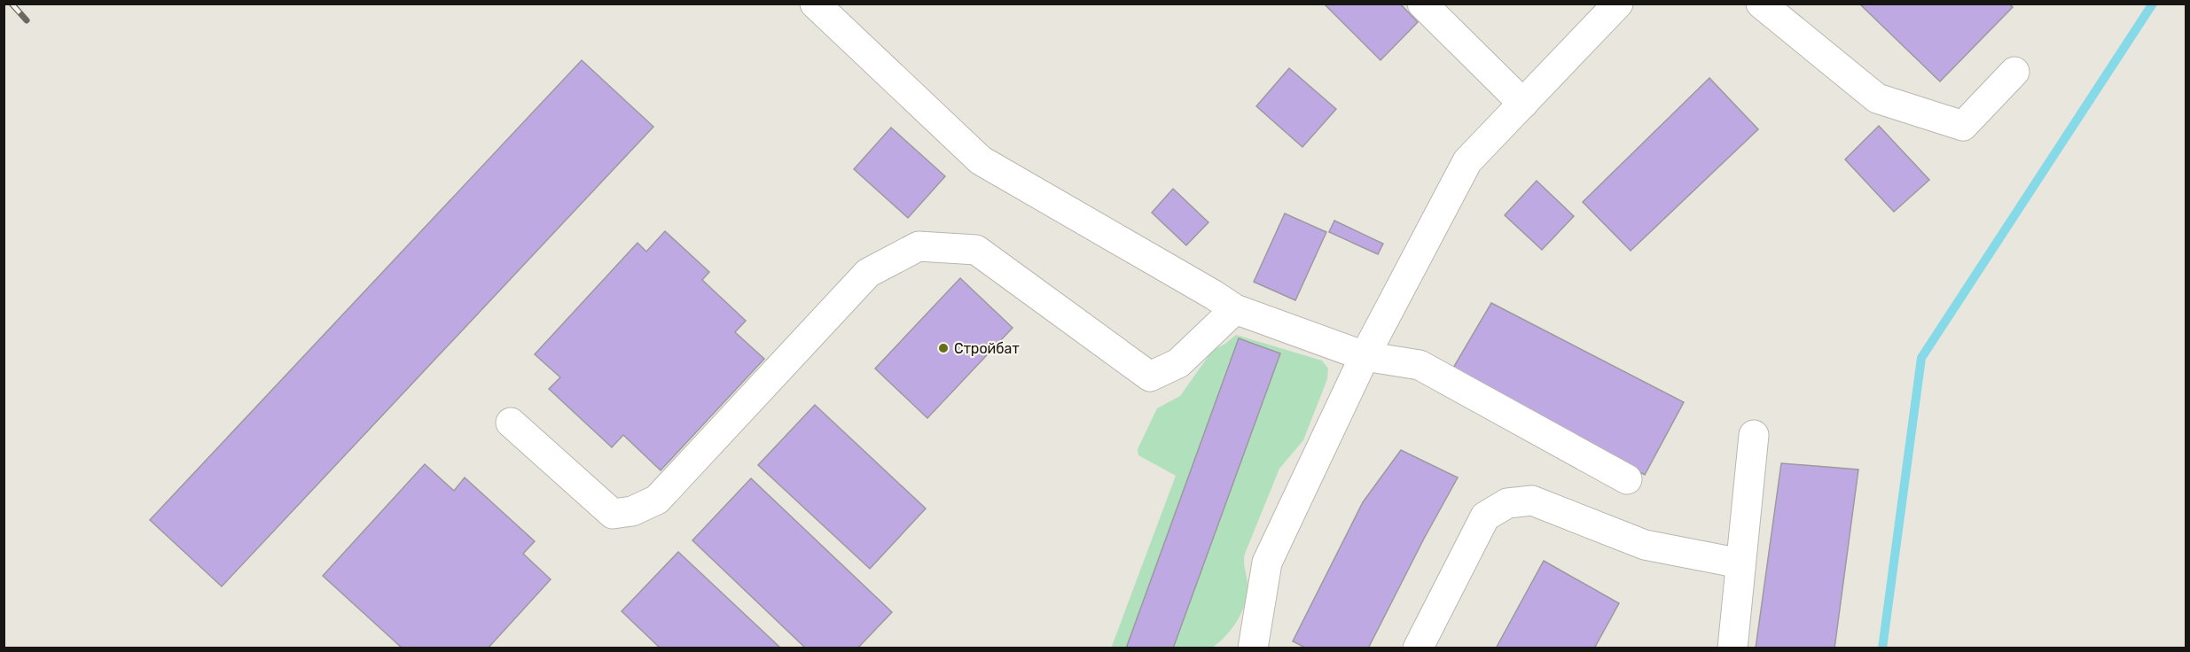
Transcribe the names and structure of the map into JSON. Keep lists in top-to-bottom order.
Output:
{
  "places": ["Стройбат"]
}
